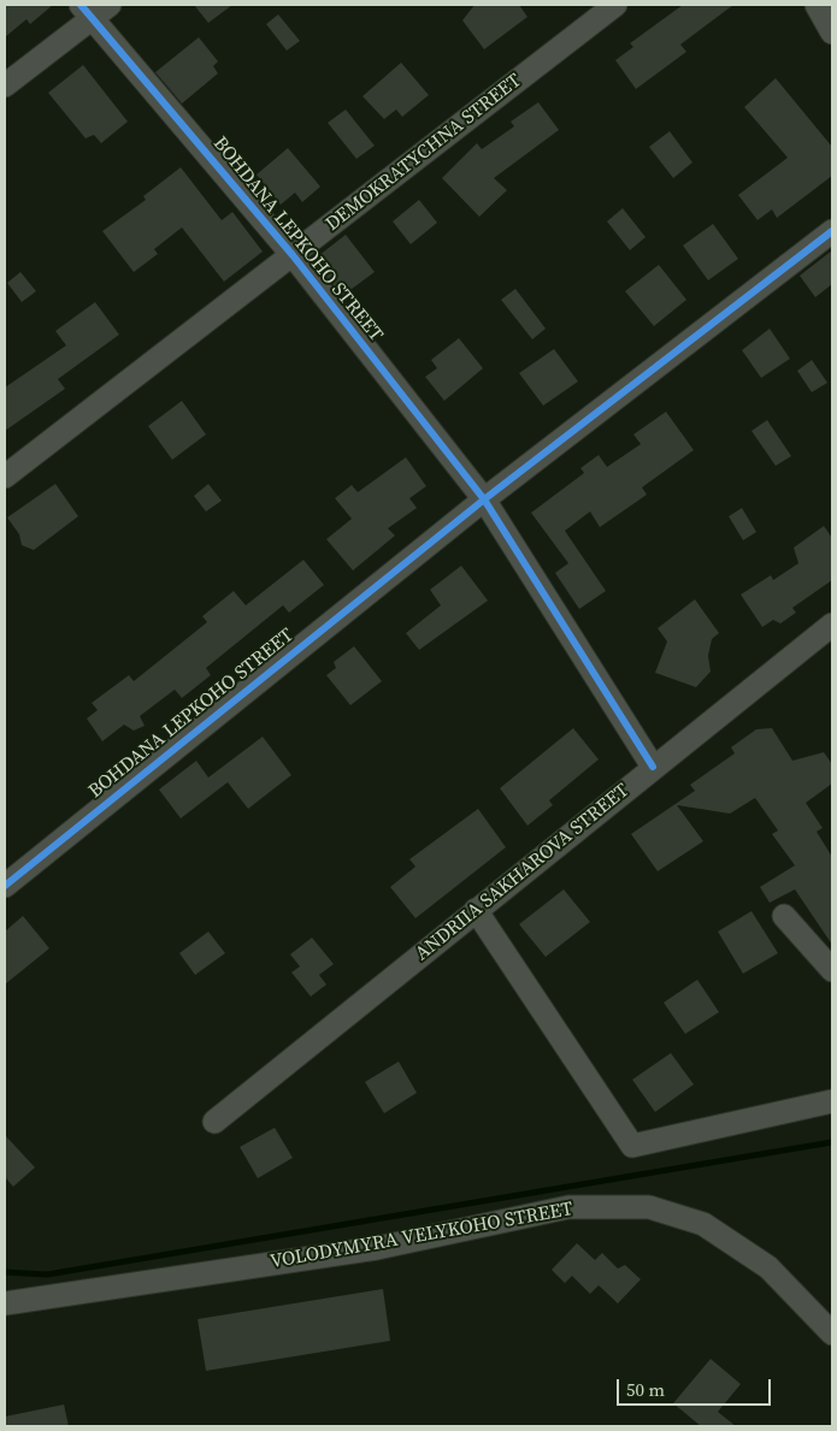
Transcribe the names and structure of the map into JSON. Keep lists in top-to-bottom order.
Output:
{
  "streets": {
    "street": [
      "DEMOKRATYCHNA STREET",
      "BOHDANA LEPKOHO STREET",
      "ANDRIIA SAKHAROVA STREET",
      "VOLODYMYRA VELYKOHO STREET"
    ]
  },
  "crossings": [
    ["DEMOKRATYCHNA STREET", "BOHDANA LEPKOHO STREET"],
    ["BOHDANA LEPKOHO STREET", "ANDRIIA SAKHAROVA STREET"]
  ],
  "scale_bar": "50 m"
}
